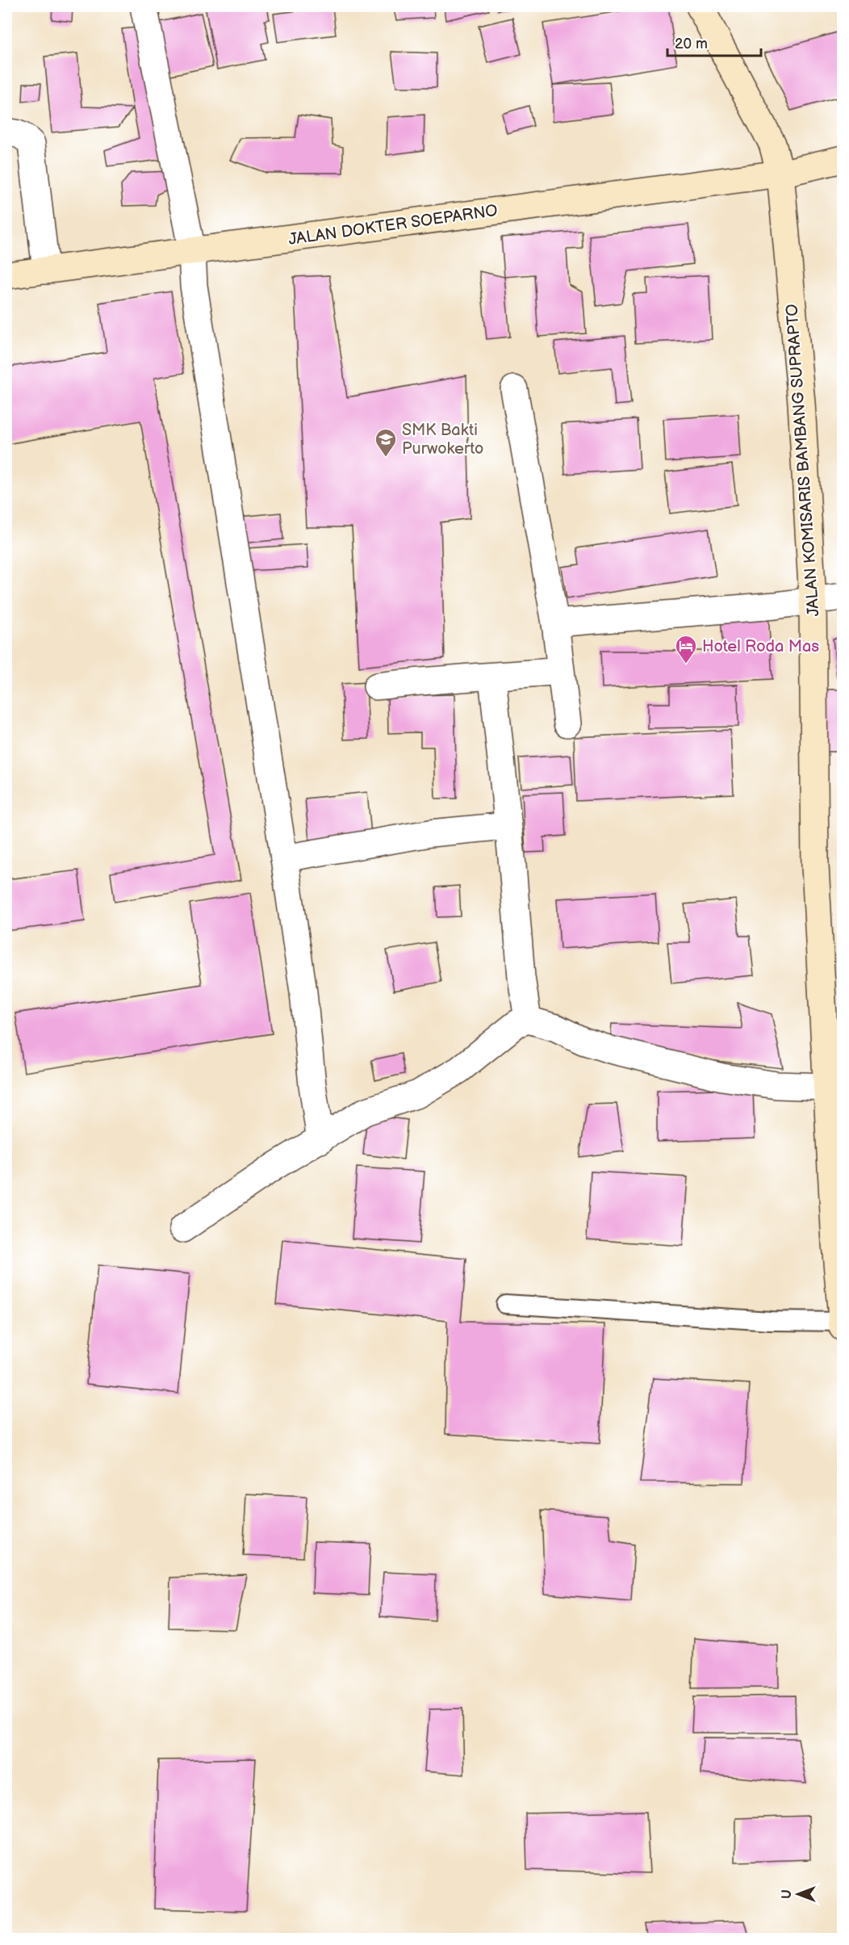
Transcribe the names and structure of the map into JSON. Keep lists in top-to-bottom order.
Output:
{
  "streets": {
    "main road": ["JALAN DOKTER SOEPARNO", "JALAN KOMISARIS BAMBANG SUPRAPTO"]
  },
  "crossings": [
    ["JALAN DOKTER SOEPARNO", "JALAN KOMISARIS BAMBANG SUPRAPTO"]
  ],
  "places": {
    "school or university": ["SMK Bakti Purwokerto"],
    "hotel": ["Hotel Roda Mas"]
  },
  "scale_bar": "20 m",
  "north": "left"
}
